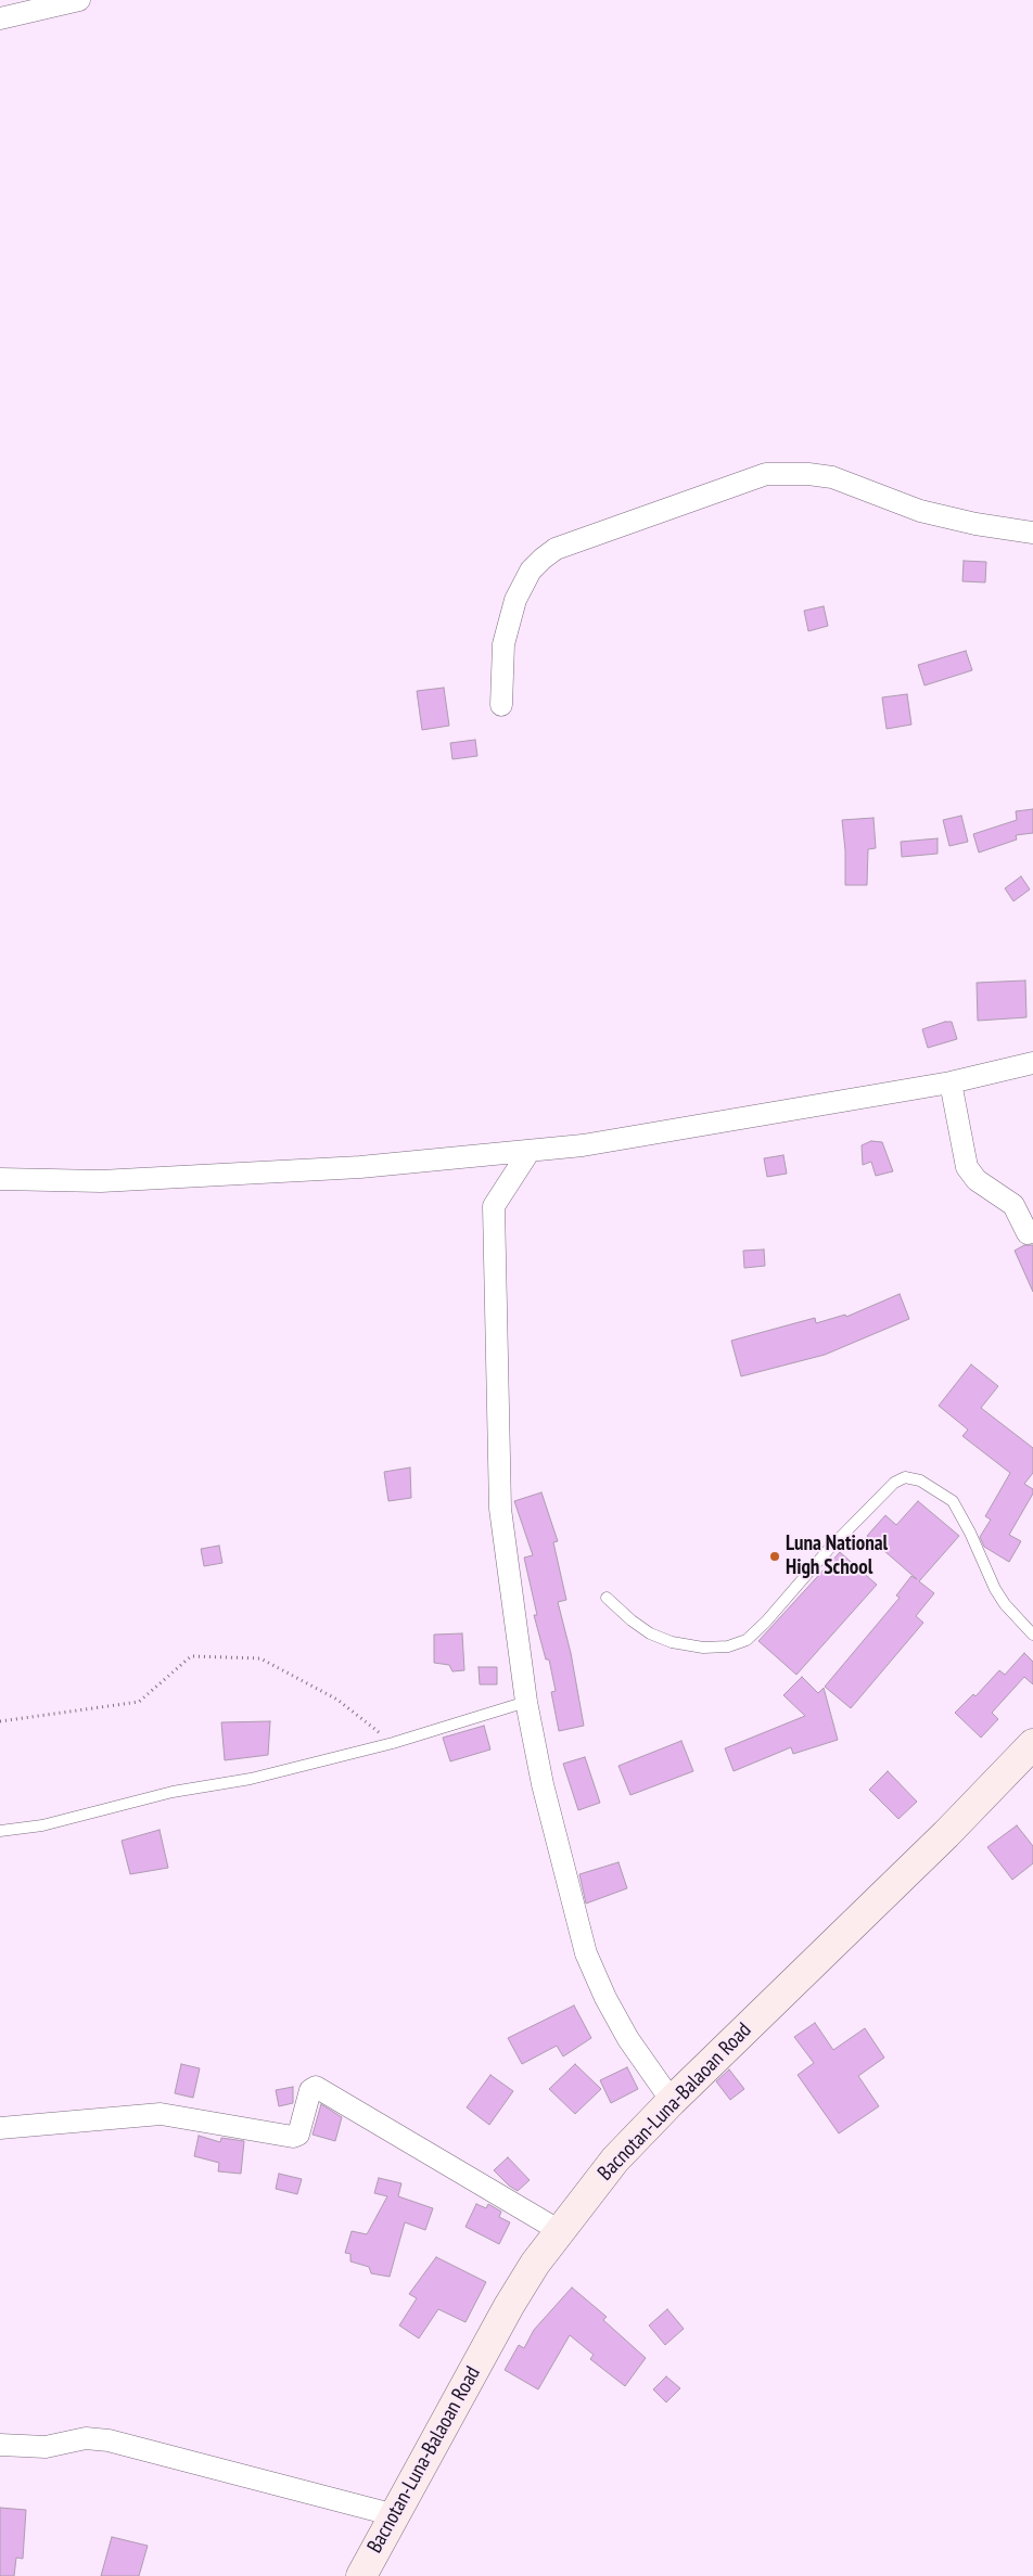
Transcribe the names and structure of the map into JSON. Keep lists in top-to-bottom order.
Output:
{
  "streets": {
    "main road": ["Bacnotan-Luna-Balaoan Road"]
  },
  "places": ["Luna National High School"]
}
